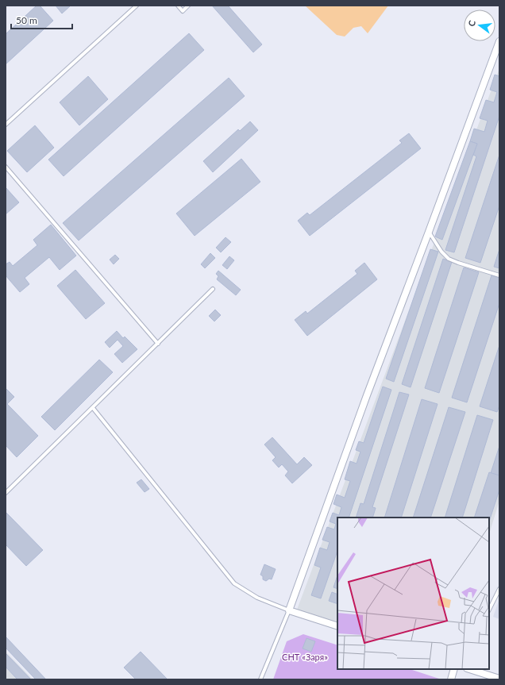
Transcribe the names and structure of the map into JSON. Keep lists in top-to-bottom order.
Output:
{
  "parks": ["СНТ «Заря»"],
  "scale_bar": "50 m",
  "north": "left"
}
